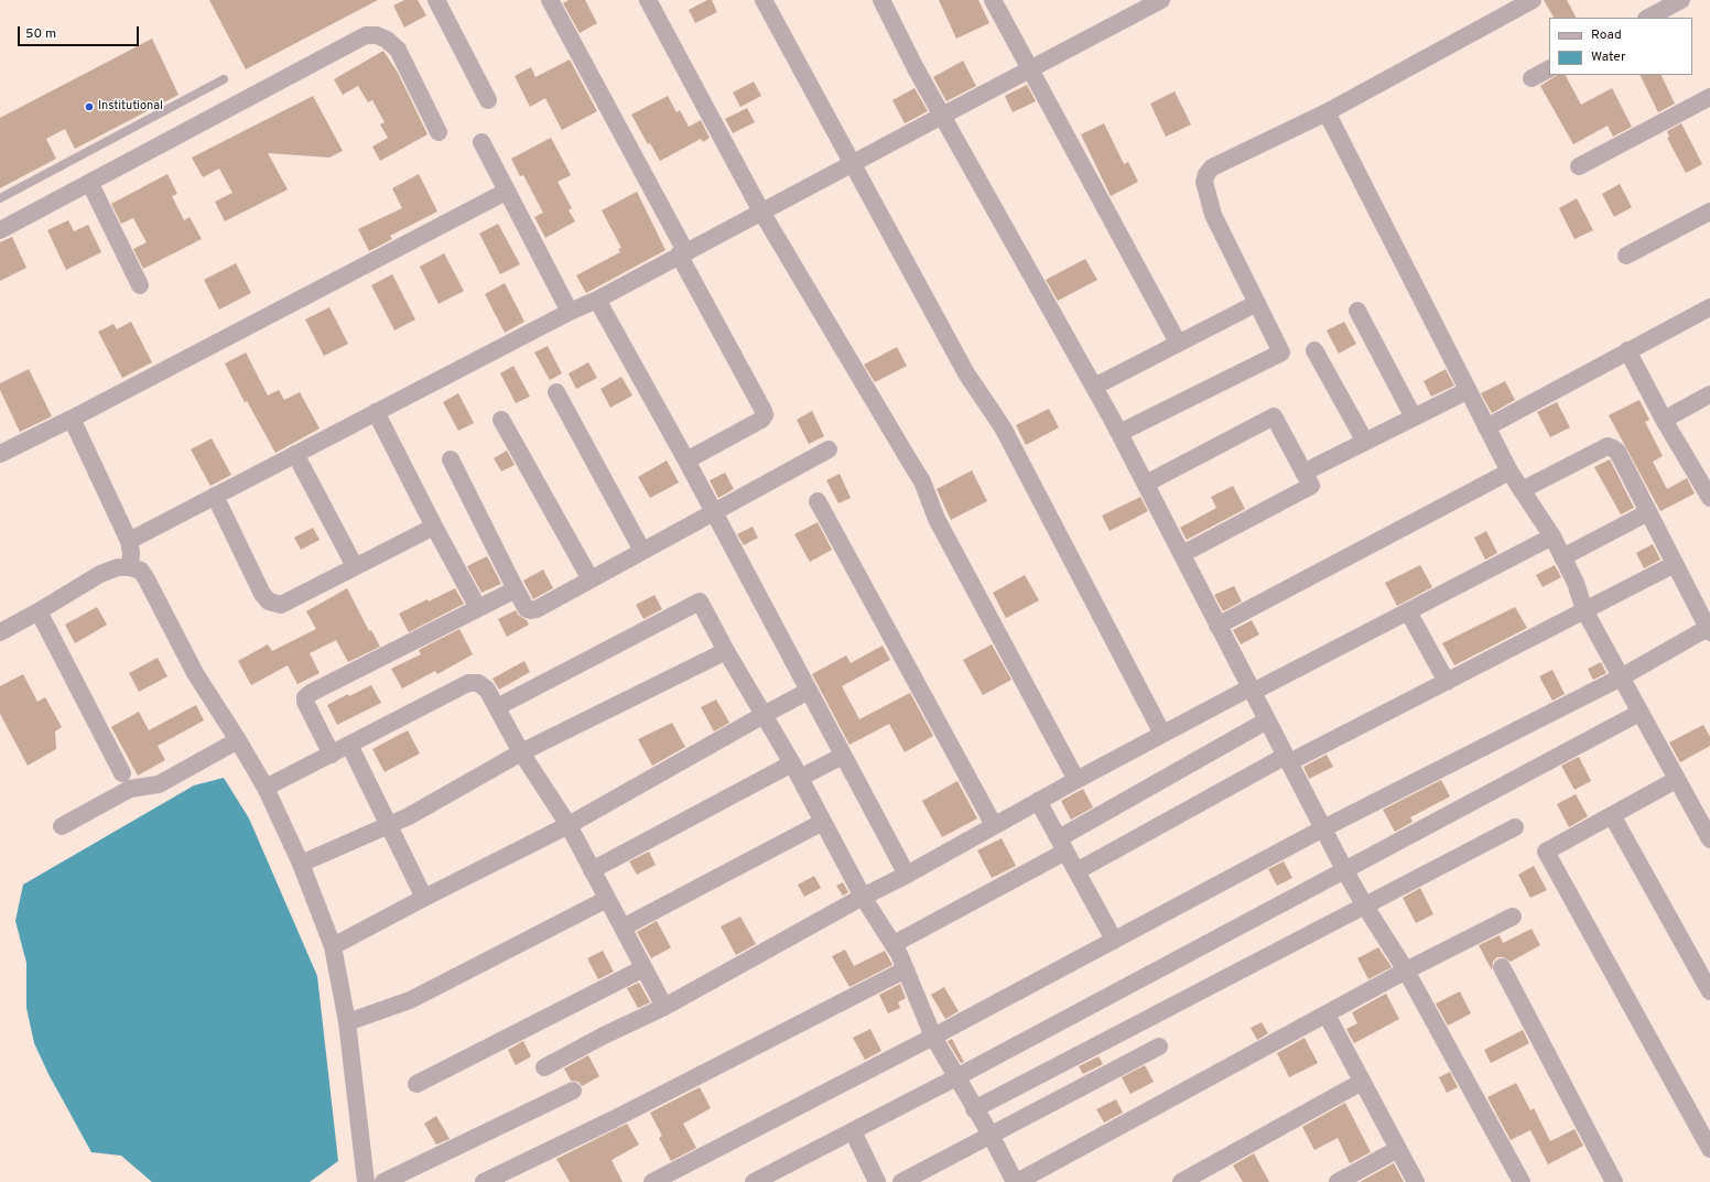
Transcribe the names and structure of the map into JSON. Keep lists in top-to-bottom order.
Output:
{
  "places": ["Institutional"],
  "legend": ["Road", "Water"],
  "scale_bar": "50 m"
}
